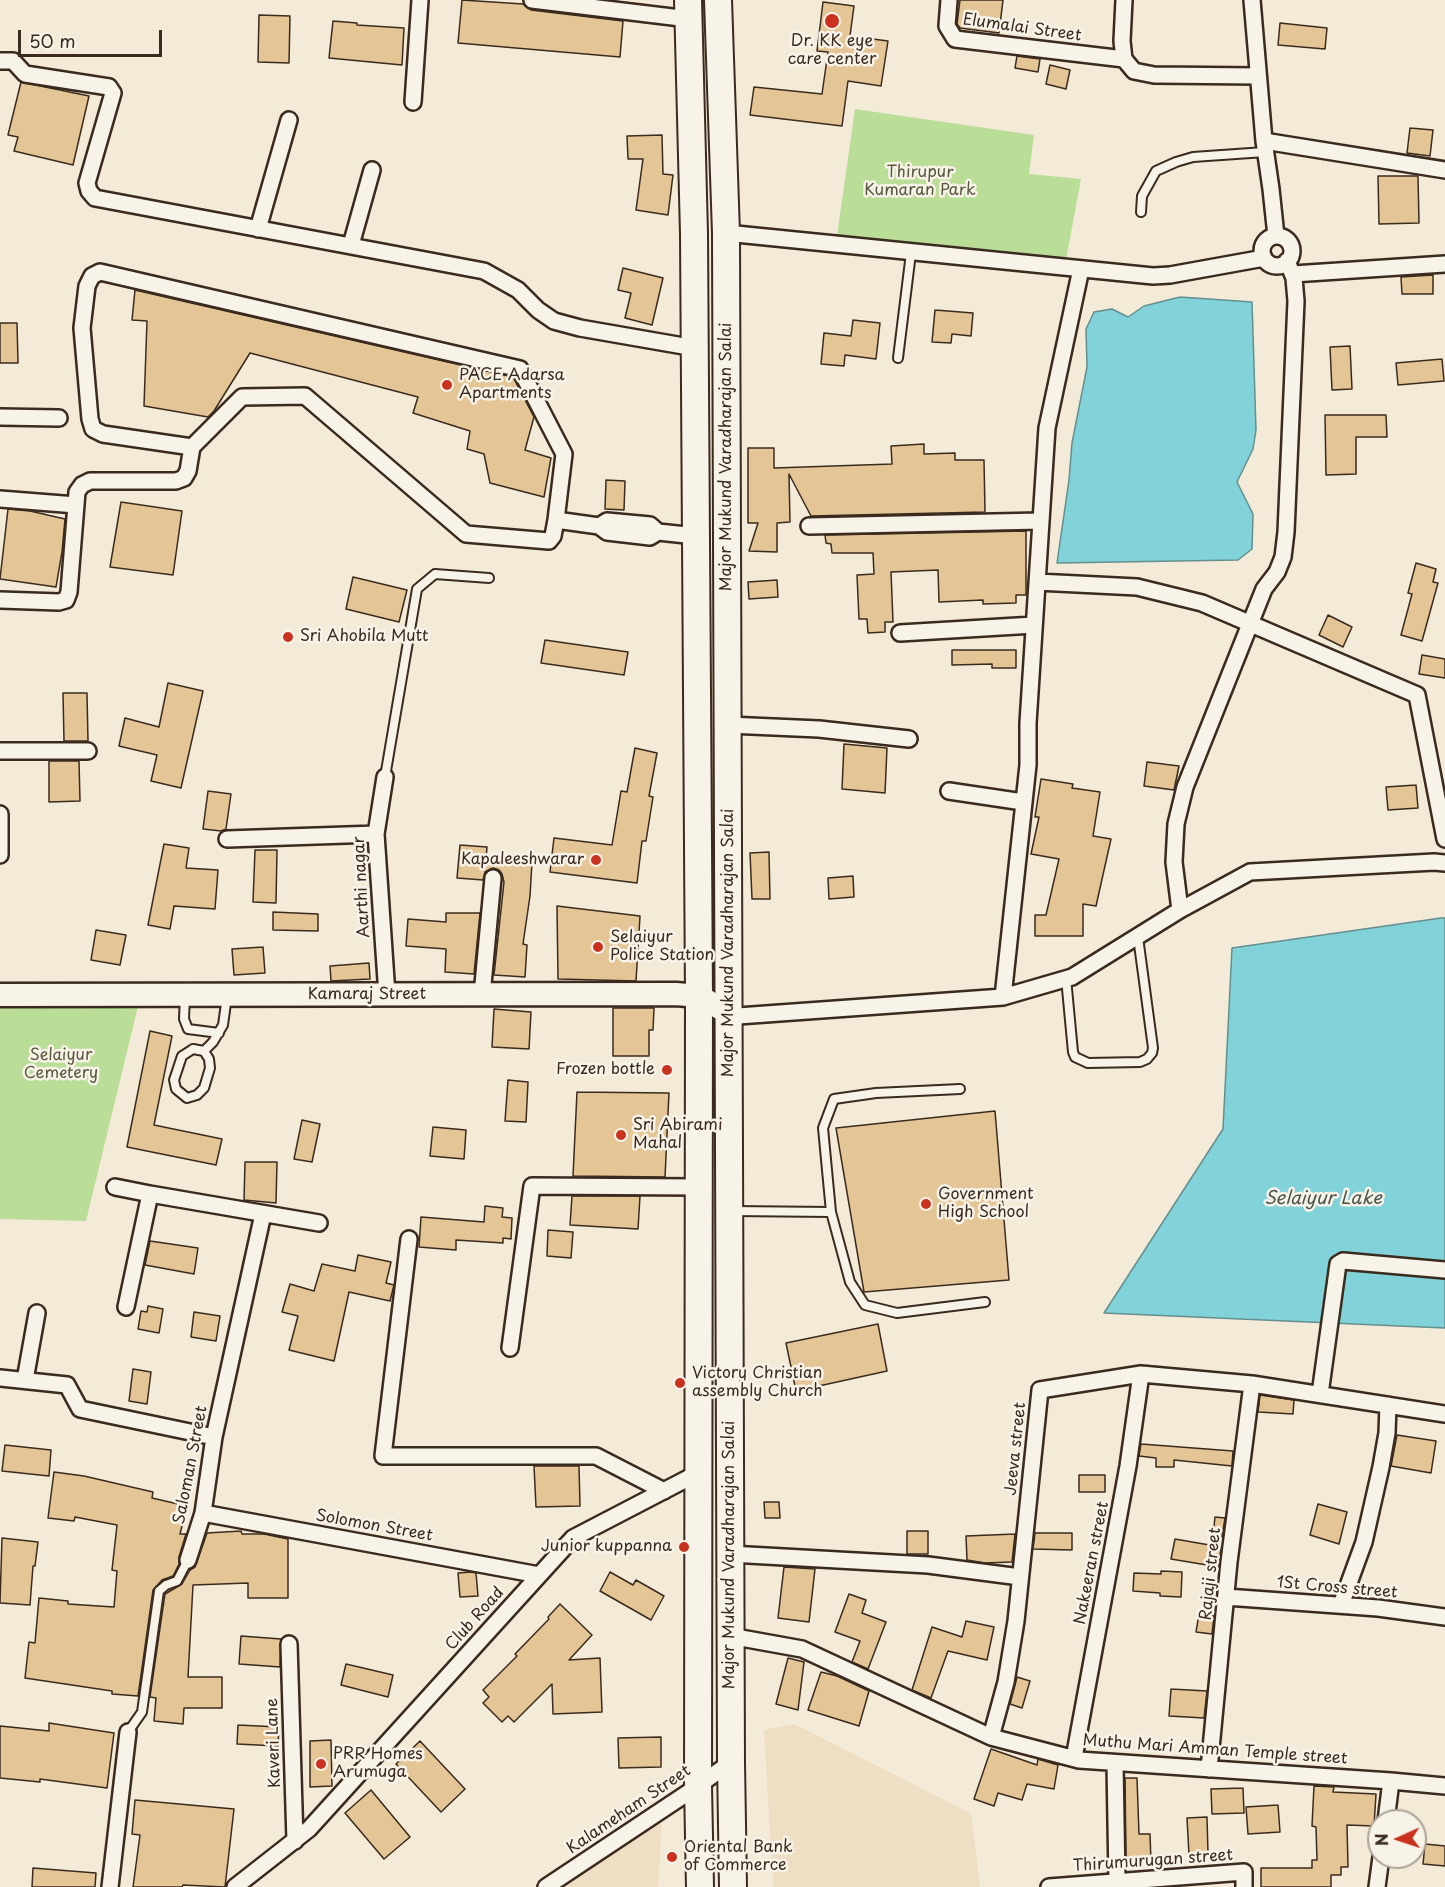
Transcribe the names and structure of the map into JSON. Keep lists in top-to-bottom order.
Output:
{
  "streets": {
    "main road": ["Major Mukund Varadharajan Salai"],
    "street": [
      "Elumalai Street",
      "Aarthi nagar",
      "Kamaraj Street",
      "Jeeva street",
      "Saloman Street",
      "Solomon Street",
      "Nakeeran street",
      "Rajaji street",
      "1St Cross street",
      "Club Road",
      "Kaveri Lane",
      "Muthu Mari Amman Temple street",
      "Kalameham Street",
      "Thirumurugan street"
    ]
  },
  "crossings": [
    ["Major Mukund Varadharajan Salai", "Kamaraj Street"],
    ["Major Mukund Varadharajan Salai", "Club Road"],
    ["Major Mukund Varadharajan Salai", "Muthu Mari Amman Temple street"],
    ["Major Mukund Varadharajan Salai", "Kalameham Street"],
    ["Aarthi nagar", "Kamaraj Street"],
    ["Jeeva street", "Nakeeran street"],
    ["Jeeva street", "Rajaji street"],
    ["Jeeva street", "Muthu Mari Amman Temple street"],
    ["Saloman Street", "Solomon Street"],
    ["Solomon Street", "Club Road"],
    ["Nakeeran street", "Muthu Mari Amman Temple street"],
    ["Rajaji street", "1St Cross street"],
    ["Rajaji street", "Muthu Mari Amman Temple street"],
    ["Club Road", "Kaveri Lane"]
  ],
  "water": ["Selaiyur Lake"],
  "parks": ["Thirupur Kumaran Park", "Selaiyur Cemetery"],
  "places": [
    "Dr. KK eye care center",
    "PACE Adarsa Apartments",
    "Sri Ahobila Mutt",
    "Kapaleeshwarar",
    "Selaiyur Police Station",
    "Frozen bottle",
    "Sri Abirami Mahal",
    "Government High School",
    "Victory Christian assembly Church",
    "Junior kuppanna",
    "PRR Homes Arumuga",
    "Oriental Bank of Commerce"
  ],
  "scale_bar": "50 m",
  "north": "left"
}
